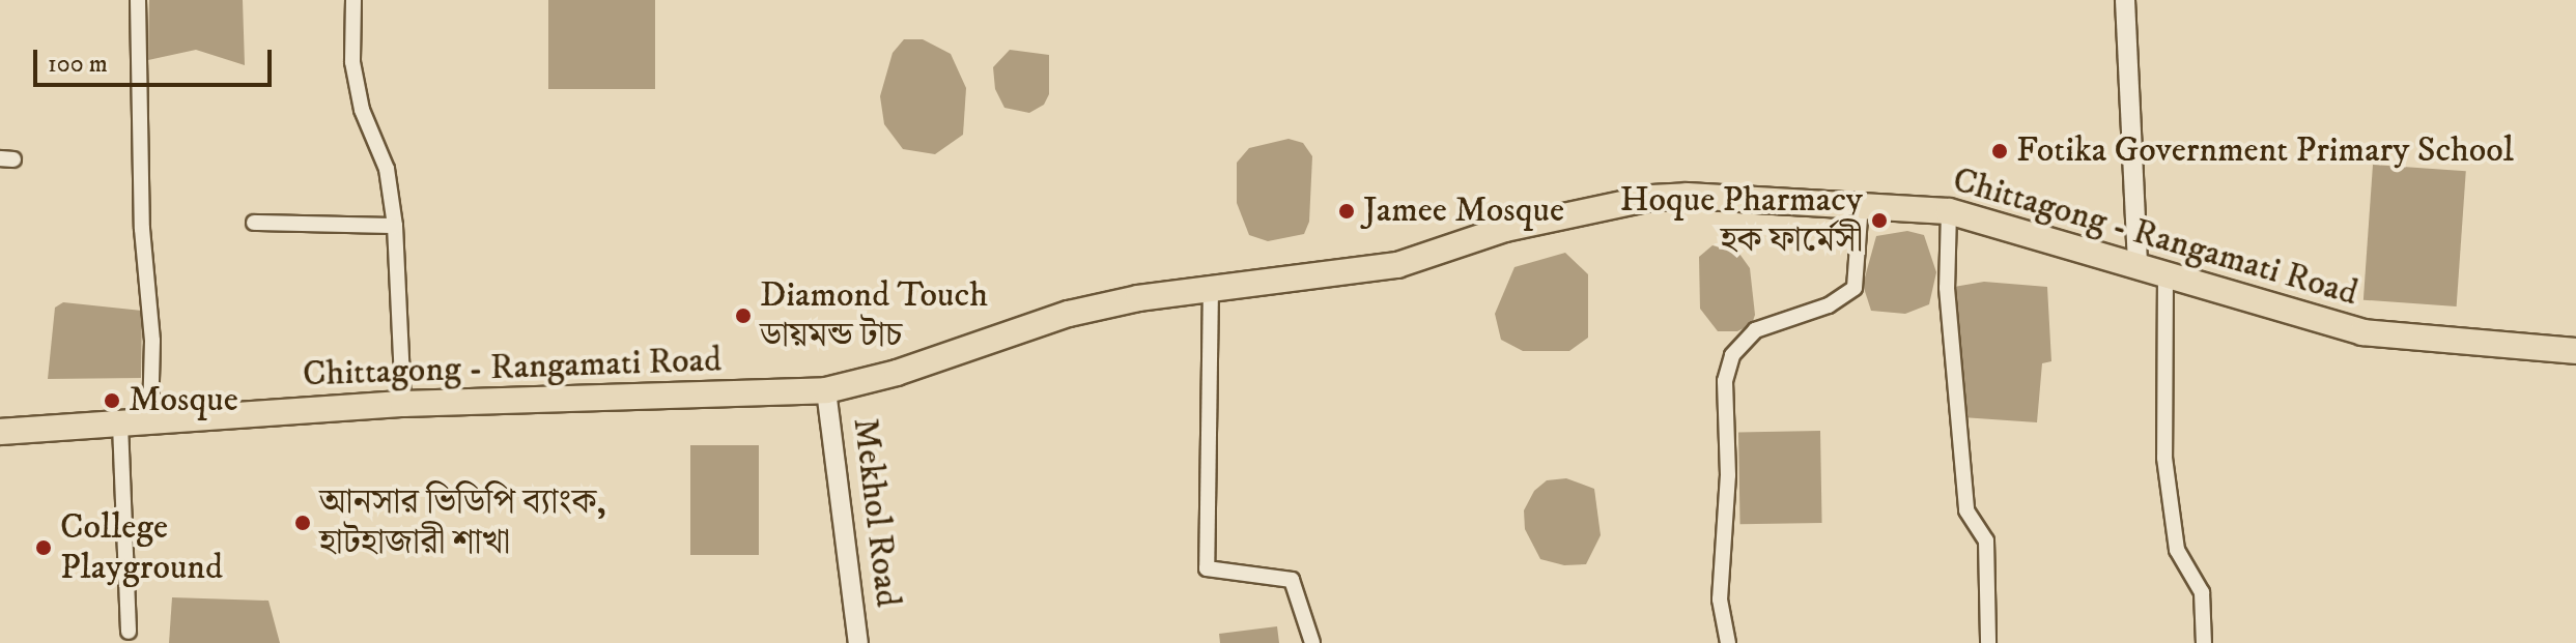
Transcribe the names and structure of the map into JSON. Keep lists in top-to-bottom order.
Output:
{
  "streets": {
    "highway": ["Chittagong - Rangamati Road"],
    "street": ["Mekhol Road"]
  },
  "crossings": [
    ["Chittagong - Rangamati Road", "Mekhol Road"]
  ],
  "places": [
    "Fotika Government Primary School",
    "Jamee Mosque",
    "Hoque Pharmacy হক ফার্মেসী",
    "Diamond Touch ডায়মন্ড টাচ",
    "Mosque",
    "আনসার ভিডিপি ব্যাংক, হাটহাজারী শাখা",
    "College Playground"
  ],
  "scale_bar": "100 m"
}
